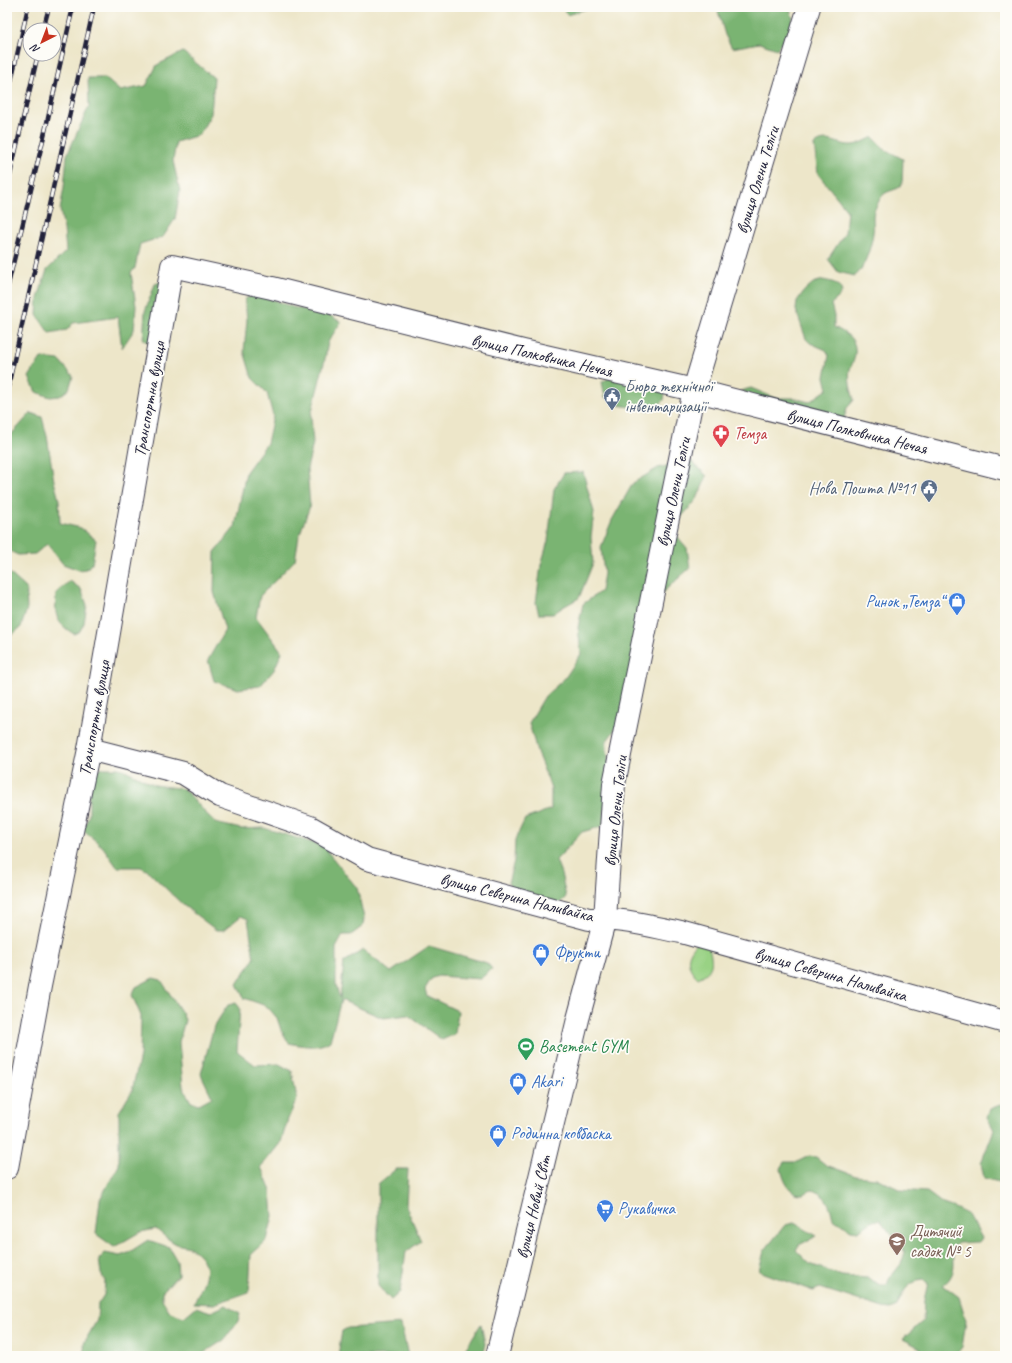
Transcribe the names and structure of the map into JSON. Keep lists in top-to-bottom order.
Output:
{
  "streets": {
    "street": [
      "вулиця Олени Теліги",
      "вулиця Полковника Нечая",
      "Транспортна вулиця",
      "вулиця Северина Наливайка",
      "вулиця Новий Світ"
    ]
  },
  "crossings": [
    ["вулиця Олени Теліги", "вулиця Полковника Нечая"],
    ["вулиця Олени Теліги", "вулиця Северина Наливайка"],
    ["вулиця Олени Теліги", "вулиця Новий Світ"],
    ["вулиця Полковника Нечая", "Транспортна вулиця"],
    ["Транспортна вулиця", "вулиця Северина Наливайка"],
    ["вулиця Северина Наливайка", "вулиця Новий Світ"]
  ],
  "places": {
    "public building": ["Бюро технічної інвентаризації", "Нова Пошта №11"],
    "pharmacy": ["Темза"],
    "shop": [
      "Ринок „Темза“",
      "Фрукти",
      "Akari",
      "Родинна ковбаска"
    ],
    "sports": ["Basement GYM"],
    "supermarket": ["Рукавичка"],
    "school or university": ["Дитячий садок № 5"]
  },
  "north": "bottom left"
}
